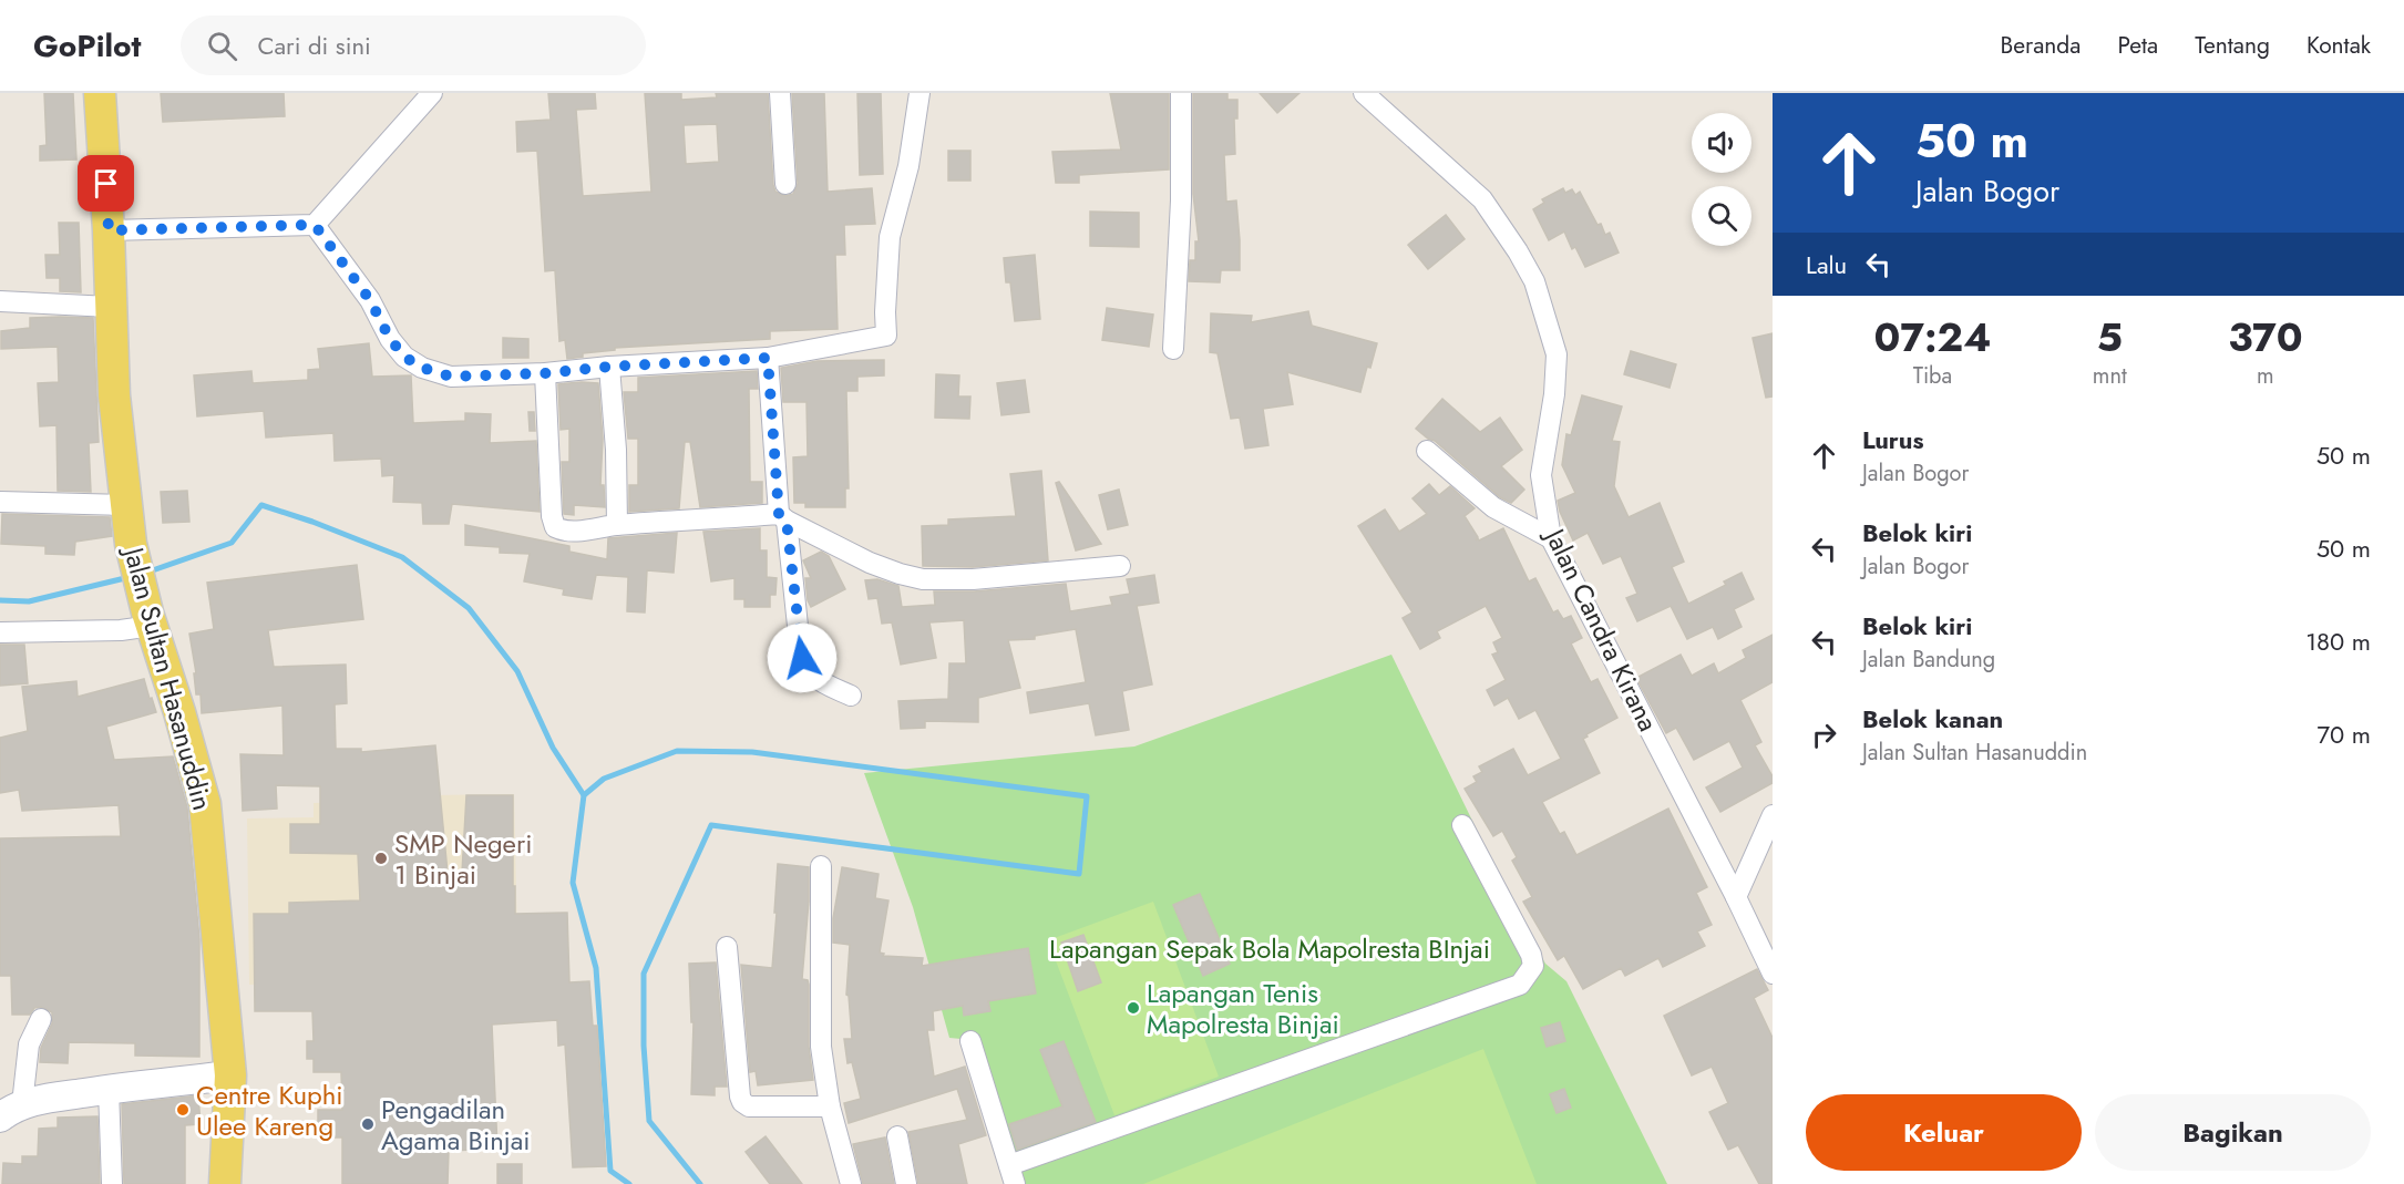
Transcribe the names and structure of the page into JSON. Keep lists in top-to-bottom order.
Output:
{
  "streets": {
    "main road": ["Jalan Sultan Hasanuddin"],
    "street": ["Jalan Candra Kirana"]
  },
  "parks": ["Lapangan Sepak Bola Mapolresta BInjai"],
  "places": [
    "SMP Negeri 1 Binjai",
    "Lapangan Tenis Mapolresta Binjai",
    "Centre Kuphi Ulee Kareng",
    "Pengadilan Agama Binjai"
  ],
  "page": {
    "header": "GoPilot",
    "search": "Cari di sini",
    "nav": [
      "Beranda",
      "Peta",
      "Tentang",
      "Kontak"
    ],
    "turn": ["50 m", "Jalan Bogor"],
    "then": "Lalu",
    "eta": [
      "07:24",
      "Tiba",
      "5",
      "mnt",
      "370",
      "m"
    ],
    "list": [
      {
        "name": "Lurus",
        "note": "Jalan Bogor",
        "value": "50 m"
      },
      {
        "name": "Belok kiri",
        "note": "Jalan Bogor",
        "value": "50 m"
      },
      {
        "name": "Belok kiri",
        "note": "Jalan Bandung",
        "value": "180 m"
      },
      {
        "name": "Belok kanan",
        "note": "Jalan Sultan Hasanuddin",
        "value": "70 m"
      }
    ],
    "buttons": ["Keluar", "Bagikan"]
  }
}
